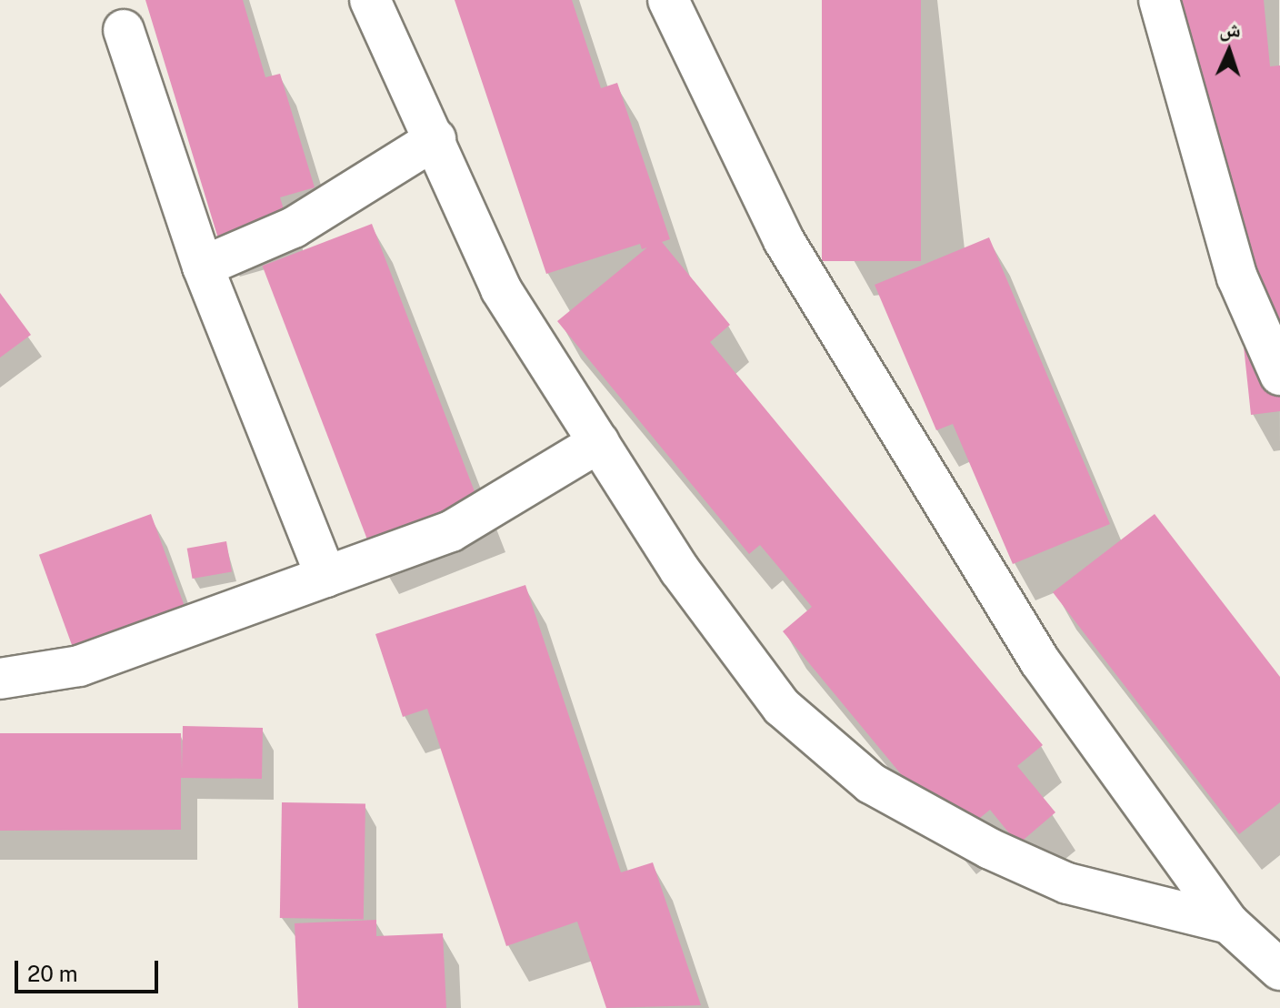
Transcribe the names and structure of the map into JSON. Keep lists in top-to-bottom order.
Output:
{
  "scale_bar": "20 m",
  "north": "top"
}
